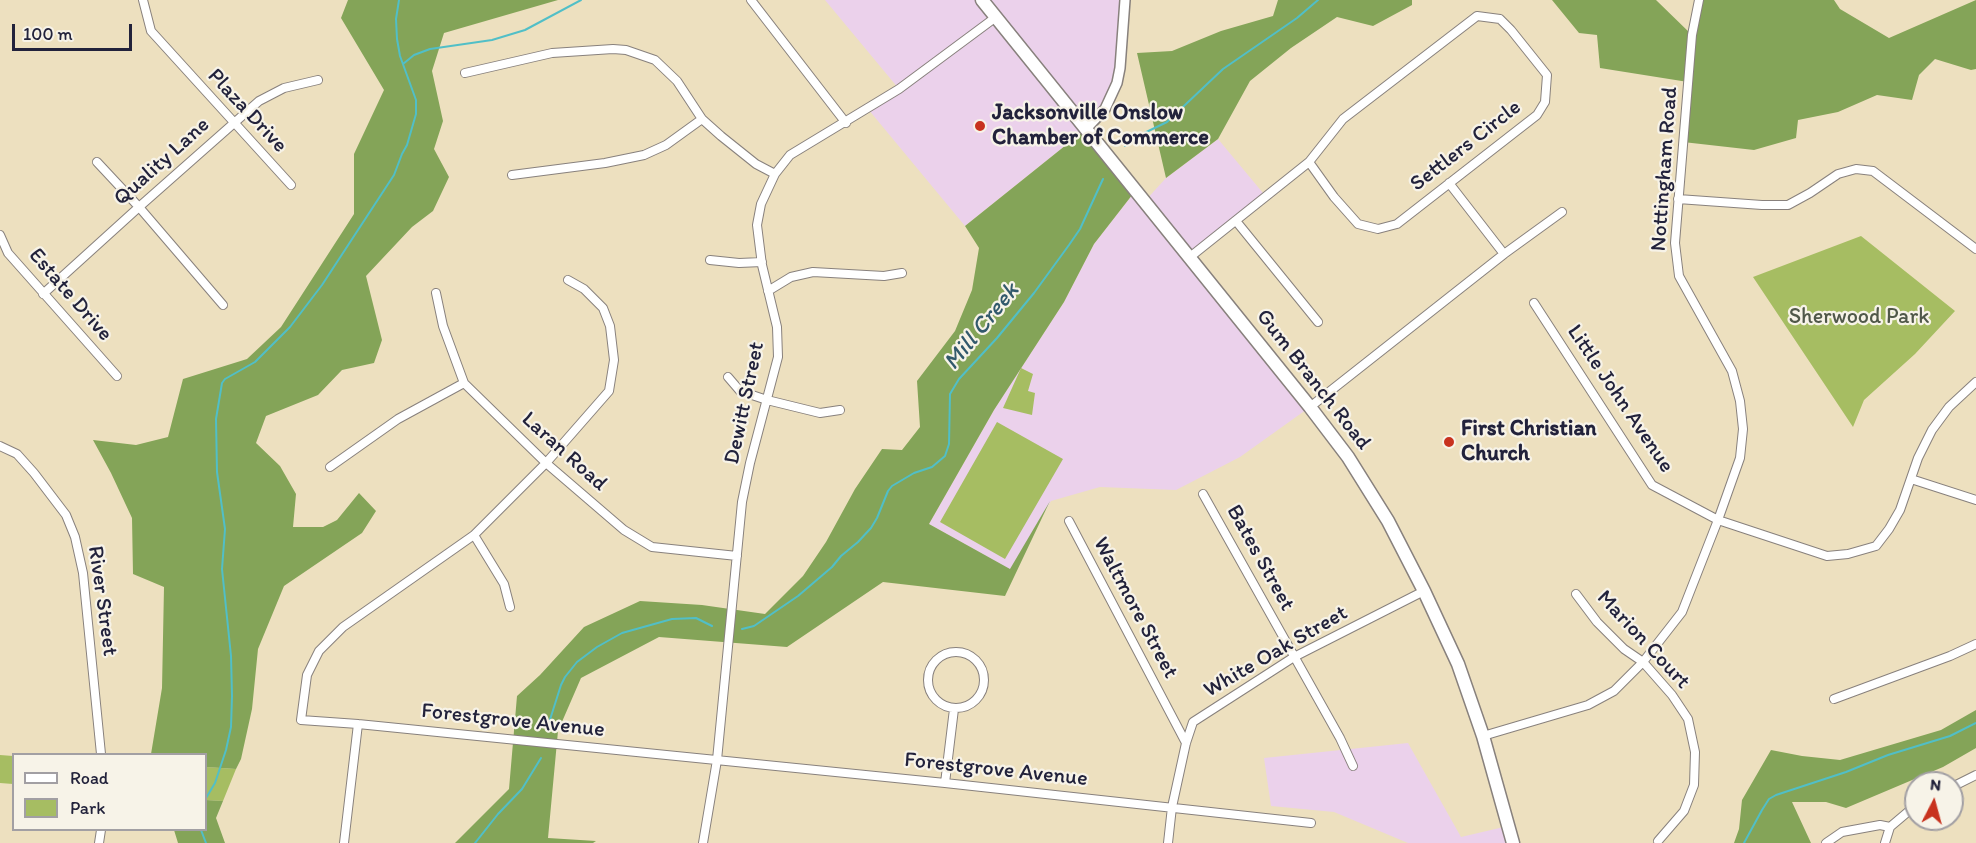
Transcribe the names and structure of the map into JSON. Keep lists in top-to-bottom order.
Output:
{
  "streets": {
    "main road": ["Gum Branch Road"],
    "street": [
      "Plaza Drive",
      "Settlers Circle",
      "Quality Lane",
      "Nottingham Road",
      "Estate Drive",
      "Little John Avenue",
      "Dewitt Street",
      "Laran Road",
      "Bates Street",
      "River Street",
      "Waltmore Street",
      "Marion Court",
      "White Oak Street",
      "Forestgrove Avenue"
    ]
  },
  "crossings": [
    ["Plaza Drive", "Quality Lane"],
    ["Settlers Circle", "Gum Branch Road"],
    ["Quality Lane", "Estate Drive"],
    ["Nottingham Road", "Gum Branch Road"],
    ["Nottingham Road", "Little John Avenue"],
    ["Nottingham Road", "Marion Court"],
    ["Gum Branch Road", "Dewitt Street"],
    ["Gum Branch Road", "White Oak Street"],
    ["Dewitt Street", "Laran Road"],
    ["Dewitt Street", "Forestgrove Avenue"],
    ["Laran Road", "Forestgrove Avenue"],
    ["Bates Street", "White Oak Street"],
    ["Waltmore Street", "White Oak Street"],
    ["White Oak Street", "Forestgrove Avenue"]
  ],
  "water": ["Mill Creek"],
  "parks": ["Sherwood Park"],
  "places": ["Jacksonville Onslow Chamber of Commerce", "First Christian Church"],
  "legend": ["Road", "Park"],
  "scale_bar": "100 m",
  "north": "top"
}
